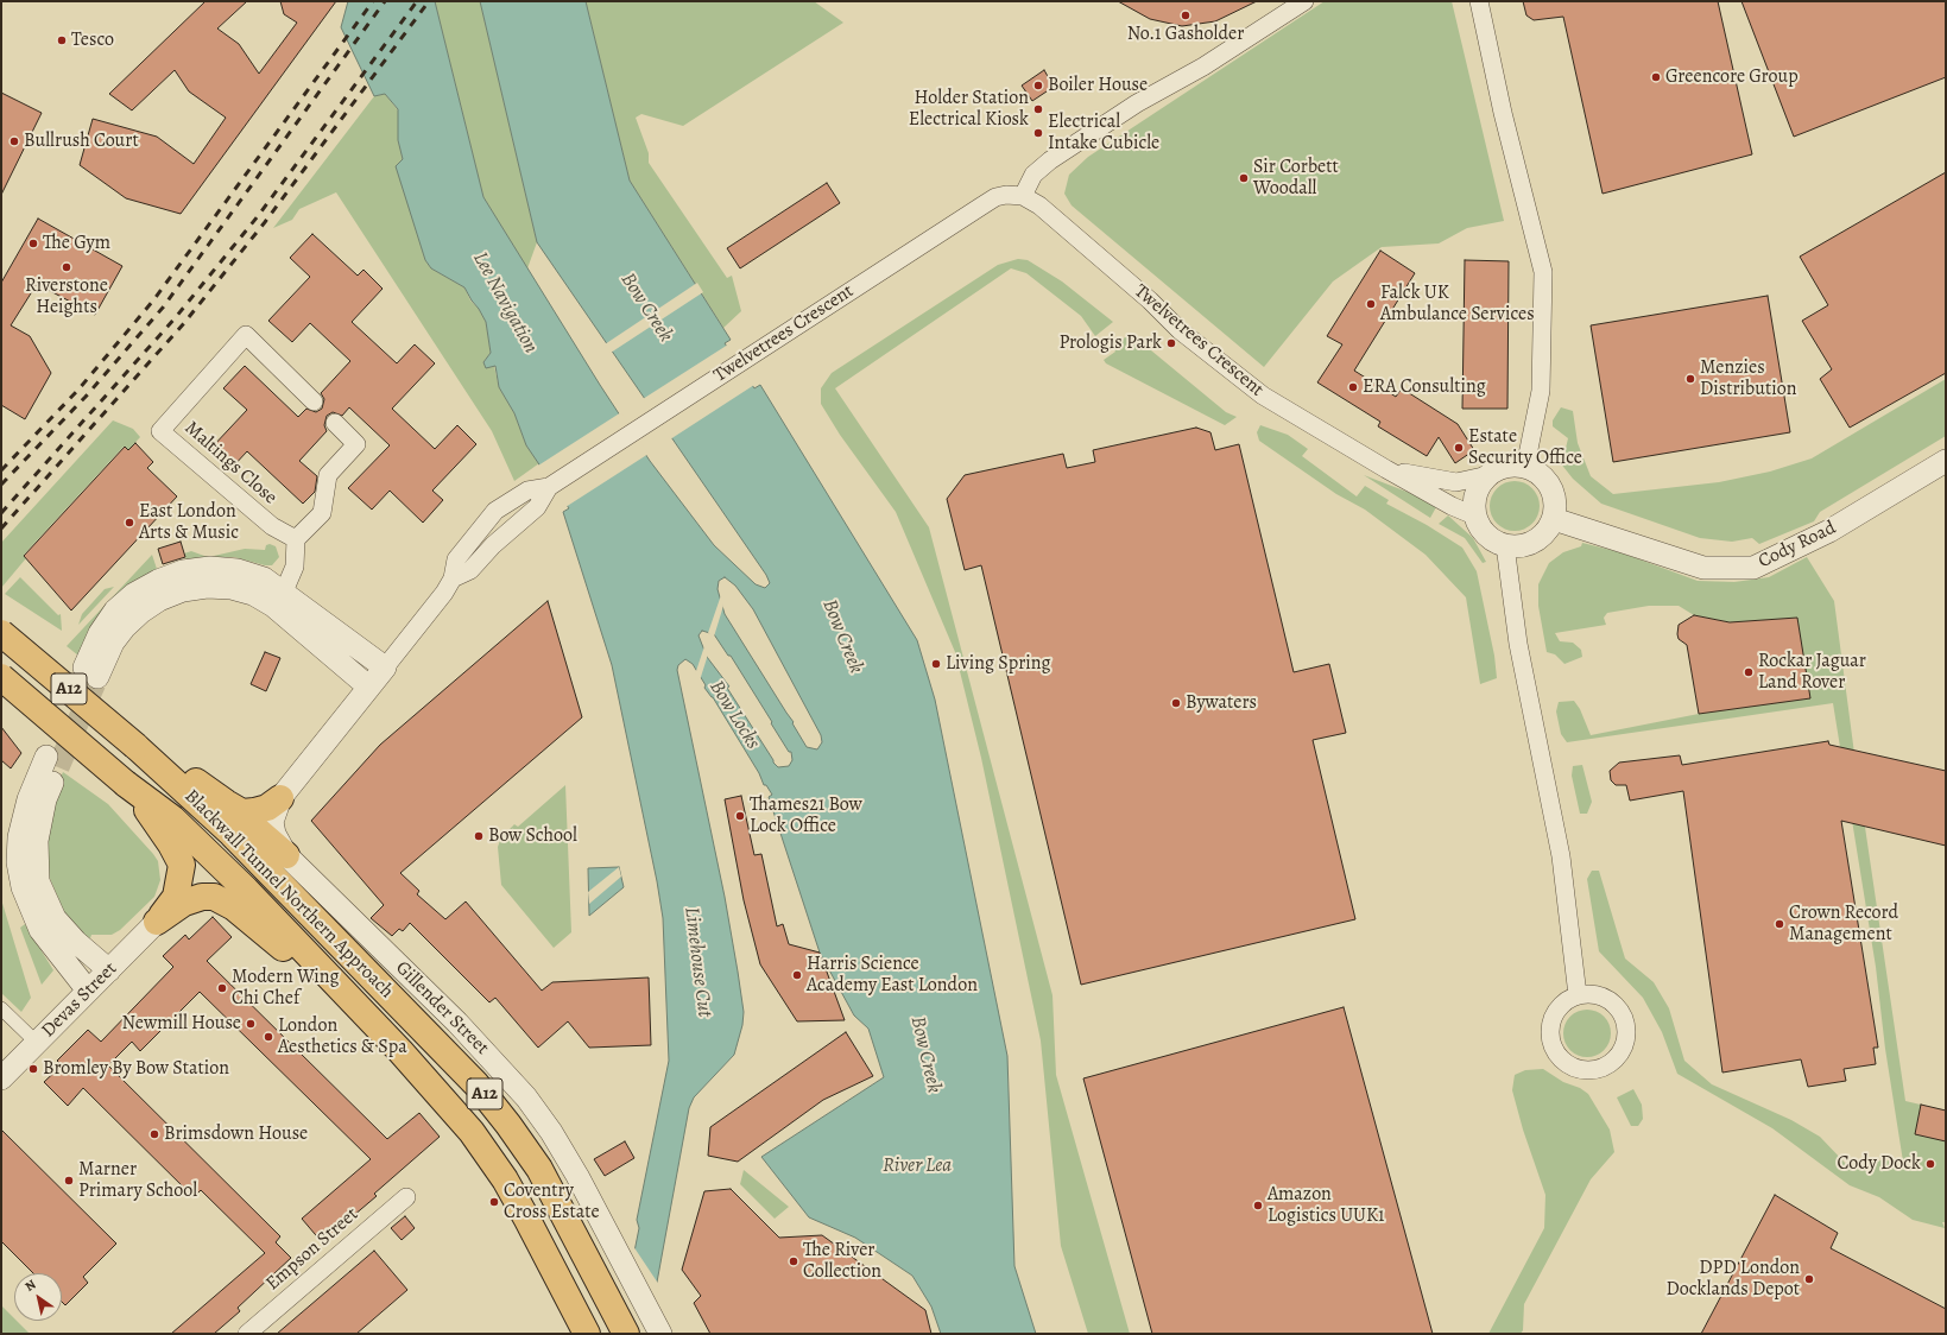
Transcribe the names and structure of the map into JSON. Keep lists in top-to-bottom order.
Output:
{
  "streets": {
    "highway": ["A12", "Blackwall Tunnel Northern Approach"],
    "street": [
      "Twelvetrees Crescent",
      "Maltings Close",
      "Cody Road",
      "Devas Street",
      "Gillender Street",
      "Empson Street"
    ]
  },
  "crossings": [
    ["Twelvetrees Crescent", "Cody Road"],
    ["Twelvetrees Crescent", "Gillender Street"]
  ],
  "water": [
    "Lee Navigation",
    "Bow Creek",
    "Bow Locks",
    "Limehouse Cut",
    "River Lea"
  ],
  "places": [
    "No.1 Gasholder",
    "Tesco",
    "Greencore Group",
    "Boiler House",
    "Holder Station Electrical Kiosk",
    "Electrical Intake Cubicle",
    "Bullrush Court",
    "Sir Corbett Woodall",
    "The Gym",
    "Riverstone Heights",
    "Falck UK Ambulance Services",
    "Prologis Park",
    "Menzies Distribution",
    "ERA Consulting",
    "Estate Security Office",
    "East London Arts & Music",
    "Living Spring",
    "Rockar Jaguar Land Rover",
    "Bywaters",
    "Thames21 Bow Lock Office",
    "Bow School",
    "Crown Record Management",
    "Harris Science Academy East London",
    "Modern Wing Chi Chef",
    "Newmill House",
    "London Aesthetics & Spa",
    "Bromley By Bow Station",
    "Brimsdown House",
    "Cody Dock",
    "Marner Primary School",
    "Coventry Cross Estate",
    "Amazon Logistics UUK1",
    "The River Collection",
    "DPD London Docklands Depot"
  ],
  "north": "top left"
}
